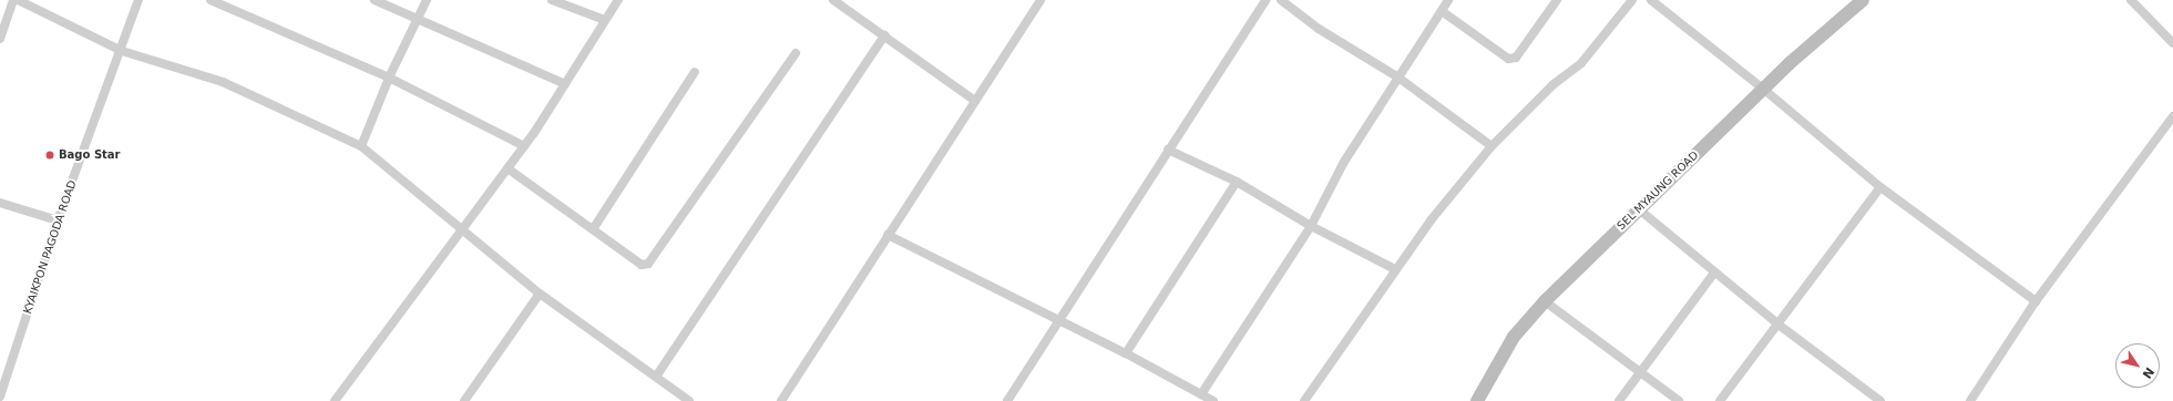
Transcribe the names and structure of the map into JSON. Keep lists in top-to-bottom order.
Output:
{
  "streets": {
    "main road": ["SEL MYAUNG ROAD"],
    "street": ["KYAIKPON PAGODA ROAD"]
  },
  "places": ["Bago Star"],
  "north": "bottom right"
}
